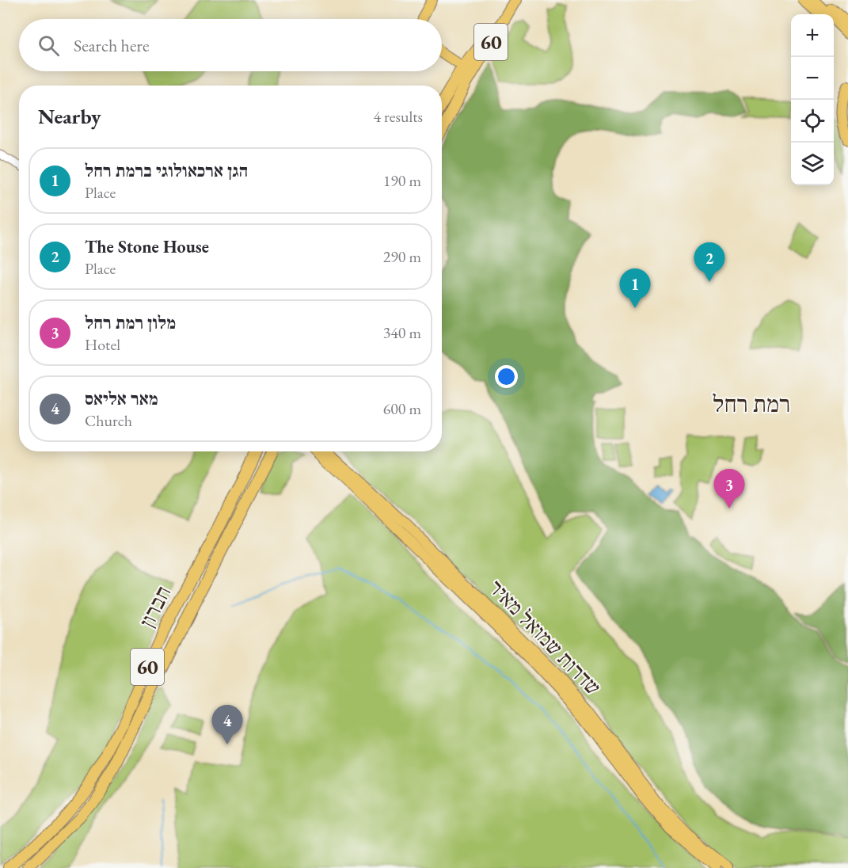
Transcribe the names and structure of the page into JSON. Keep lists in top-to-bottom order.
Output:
{
  "streets": {
    "highway": ["60", "חברון"],
    "main road": ["שדרות שמואל מאיר"]
  },
  "districts": ["רמת רחל"],
  "page": {
    "map_buttons": ["+", "−"],
    "search": "Search here",
    "heading": ["Nearby", "4 results"],
    "list": [
      {
        "mark": "1",
        "name": "הגן ארכאולוגי ברמת רחל",
        "note": "Place",
        "value": "190 m"
      },
      {
        "mark": "2",
        "name": "The Stone House",
        "note": "Place",
        "value": "290 m"
      },
      {
        "mark": "3",
        "name": "מלון רמת רחל",
        "note": "Hotel",
        "value": "340 m"
      },
      {
        "mark": "4",
        "name": "מאר אליאס",
        "note": "Church",
        "value": "600 m"
      }
    ],
    "pins": [
      "2",
      "1",
      "3",
      "4"
    ]
  }
}
